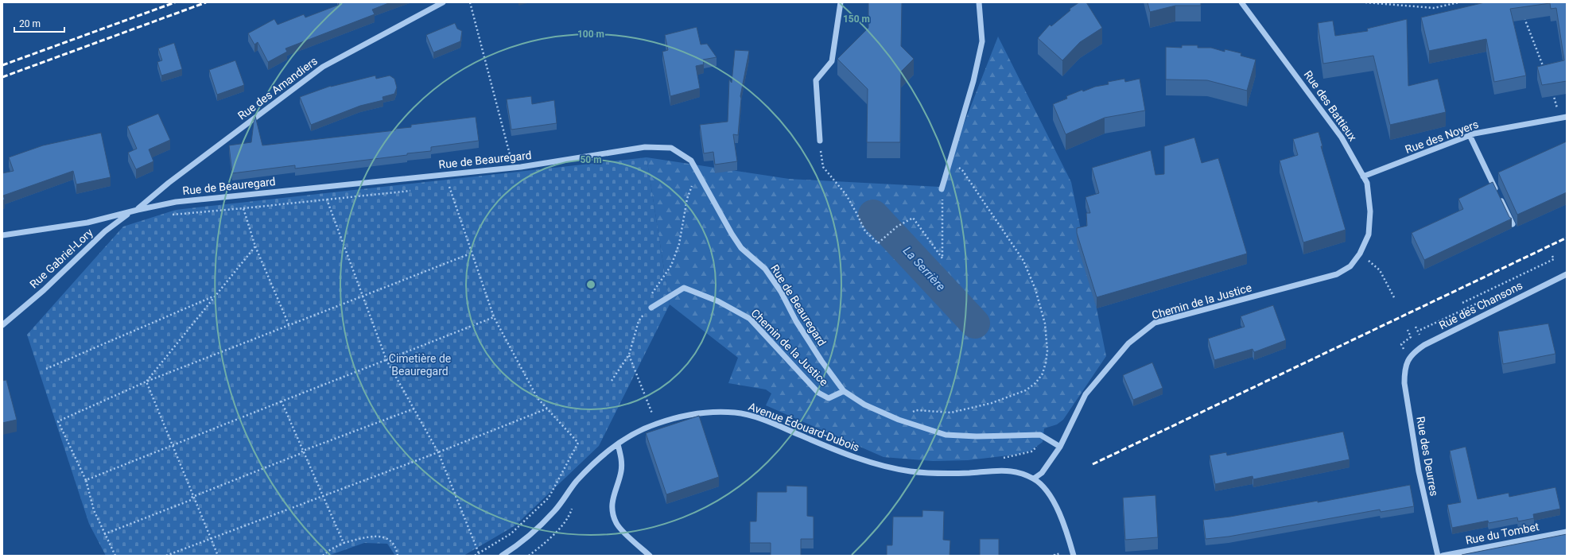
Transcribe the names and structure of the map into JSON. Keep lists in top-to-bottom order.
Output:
{
  "streets": {
    "street": [
      "Rue des Amandiers",
      "Rue des Battieux",
      "Rue des Noyers",
      "Rue de Beauregard",
      "Rue Gabriel-Lory",
      "Chemin de la Justice",
      "Rue des Chansons",
      "Avenue Édouard-Dubois",
      "Rue des Deurres",
      "Rue du Tombet"
    ]
  },
  "crossings": [
    ["Rue des Amandiers", "Rue de Beauregard"],
    ["Rue des Amandiers", "Rue Gabriel-Lory"],
    ["Rue des Battieux", "Rue des Noyers"],
    ["Rue des Battieux", "Chemin de la Justice"],
    ["Rue de Beauregard", "Rue Gabriel-Lory"],
    ["Rue de Beauregard", "Chemin de la Justice"],
    ["Chemin de la Justice", "Avenue Édouard-Dubois"],
    ["Rue des Chansons", "Rue des Deurres"]
  ],
  "water": ["La Serrière"],
  "parks": ["Cimetière de Beauregard"],
  "scale_bar": "20 m",
  "rings": ["150 m", "100 m", "50 m"]
}
